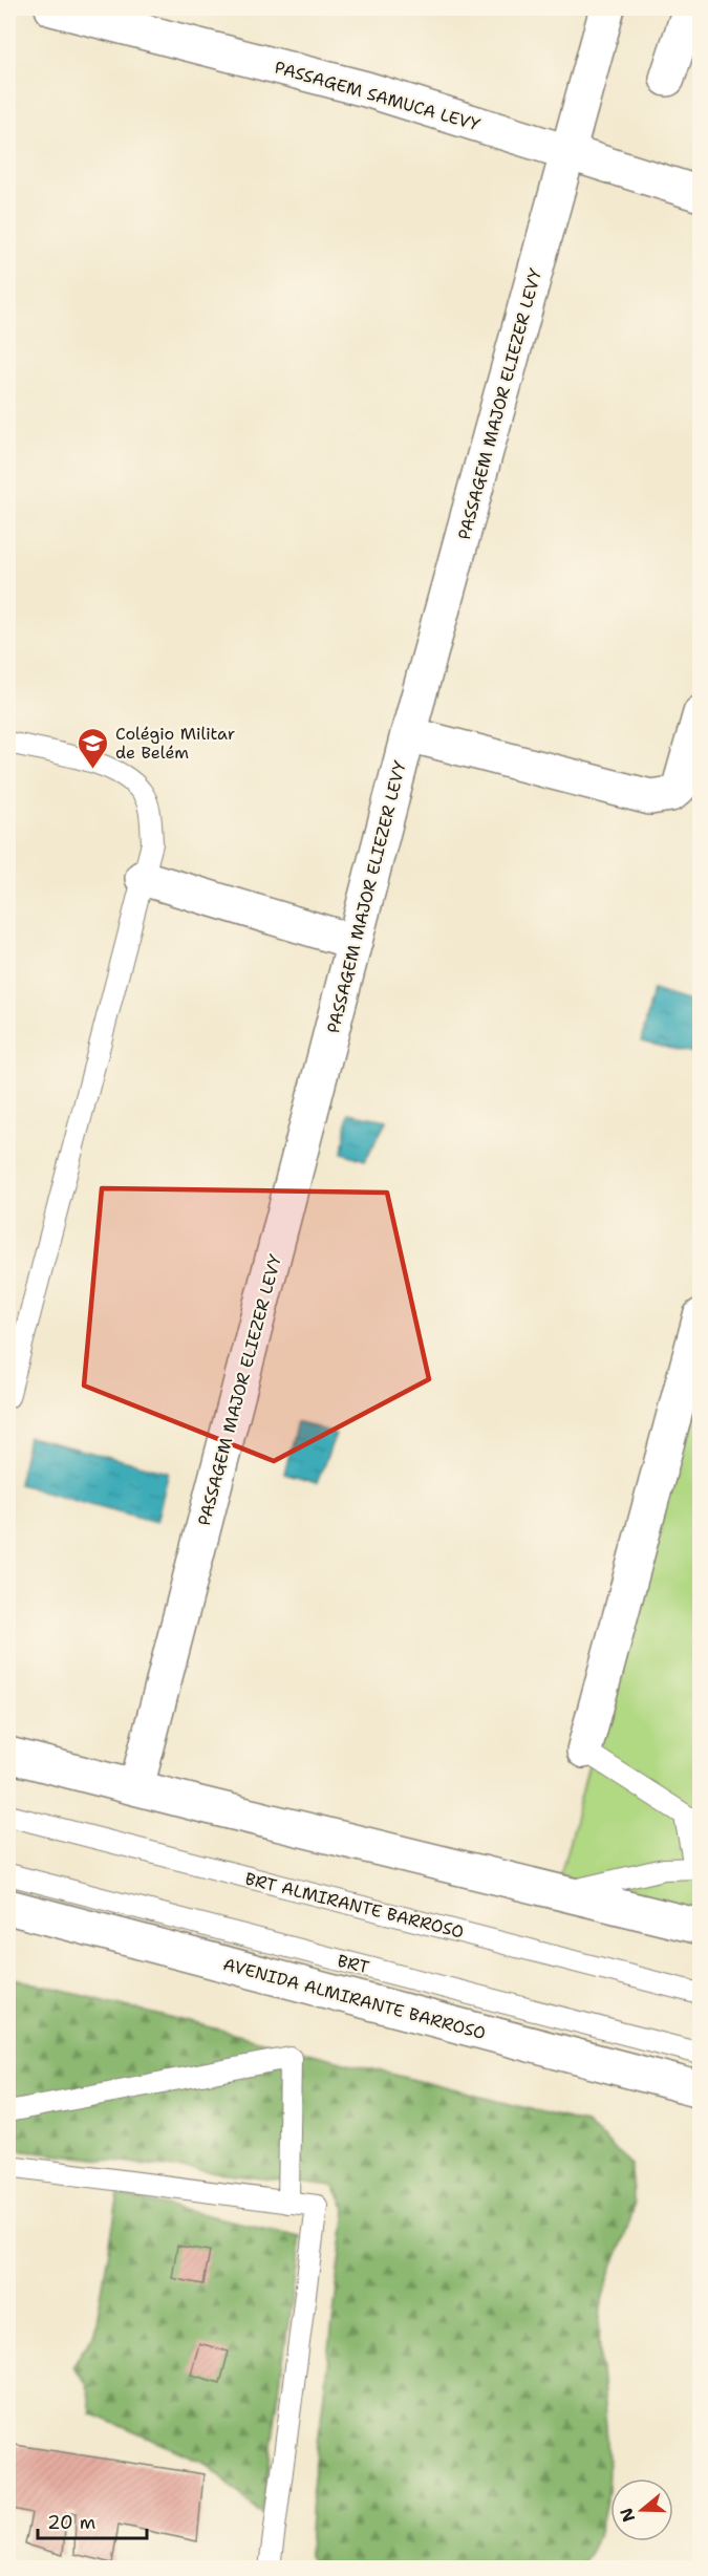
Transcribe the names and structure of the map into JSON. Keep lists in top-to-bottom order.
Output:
{
  "streets": {
    "main road": ["PASSAGEM SAMUCA LEVY", "PASSAGEM MAJOR ELIEZER LEVY", "AVENIDA ALMIRANTE BARROSO"],
    "lane": ["BRT ALMIRANTE BARROSO", "BRT"]
  },
  "crossings": [
    ["PASSAGEM SAMUCA LEVY", "PASSAGEM MAJOR ELIEZER LEVY"]
  ],
  "places": {
    "school or university": ["Colégio Militar de Belém"]
  },
  "scale_bar": "20 m",
  "north": "left"
}
